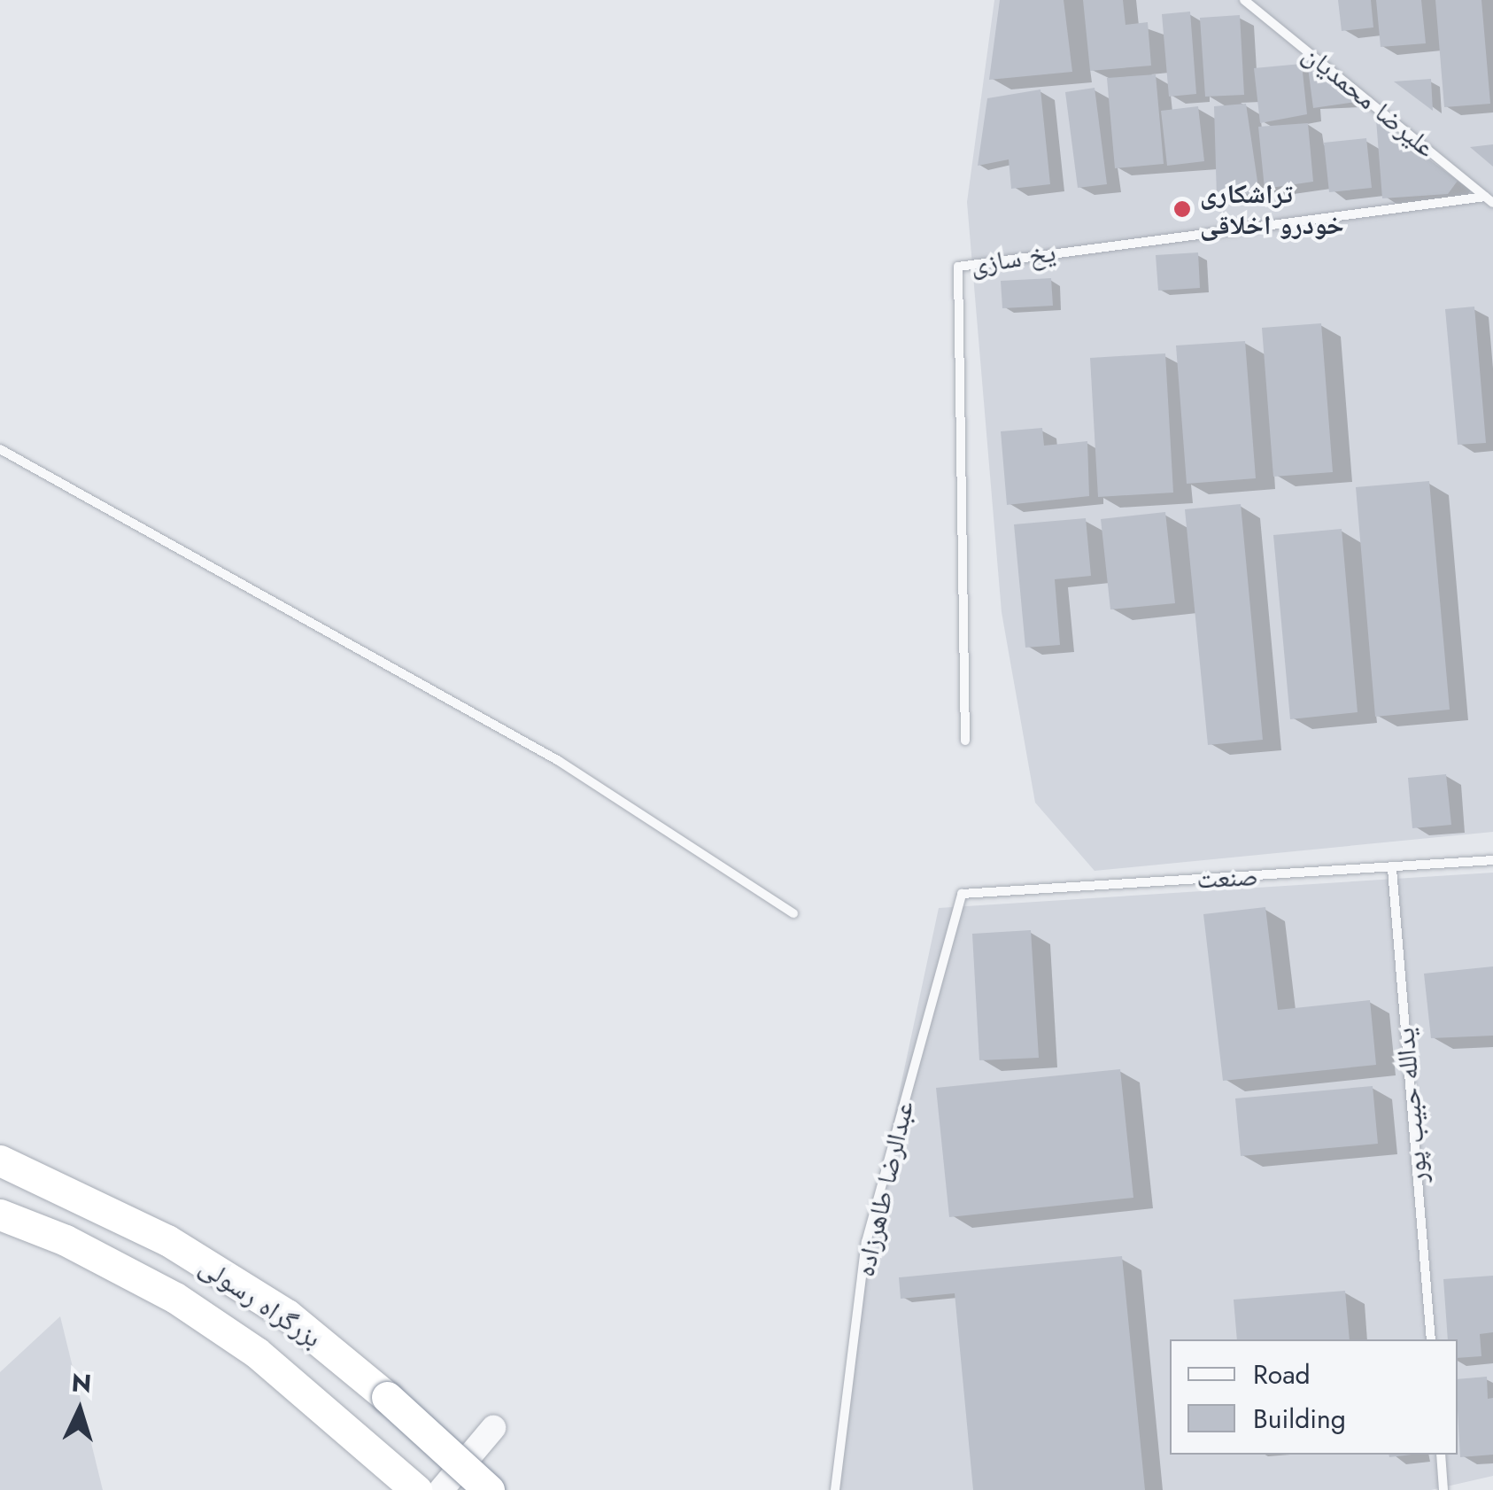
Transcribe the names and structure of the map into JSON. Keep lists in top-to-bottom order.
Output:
{
  "streets": {
    "highway": ["بزرگراه رسولی"],
    "lane": [
      "علیرضا محمدیان",
      "یخ سازی",
      "صنعت",
      "یدالله حبیب پور",
      "عبدالرضا طاهرزاده"
    ]
  },
  "crossings": [
    ["علیرضا محمدیان", "یخ سازی"],
    ["صنعت", "یدالله حبیب پور"],
    ["صنعت", "عبدالرضا طاهرزاده"]
  ],
  "places": ["تراشکاری خودرو اخلاقی"],
  "legend": ["Road", "Building"],
  "north": "top"
}
